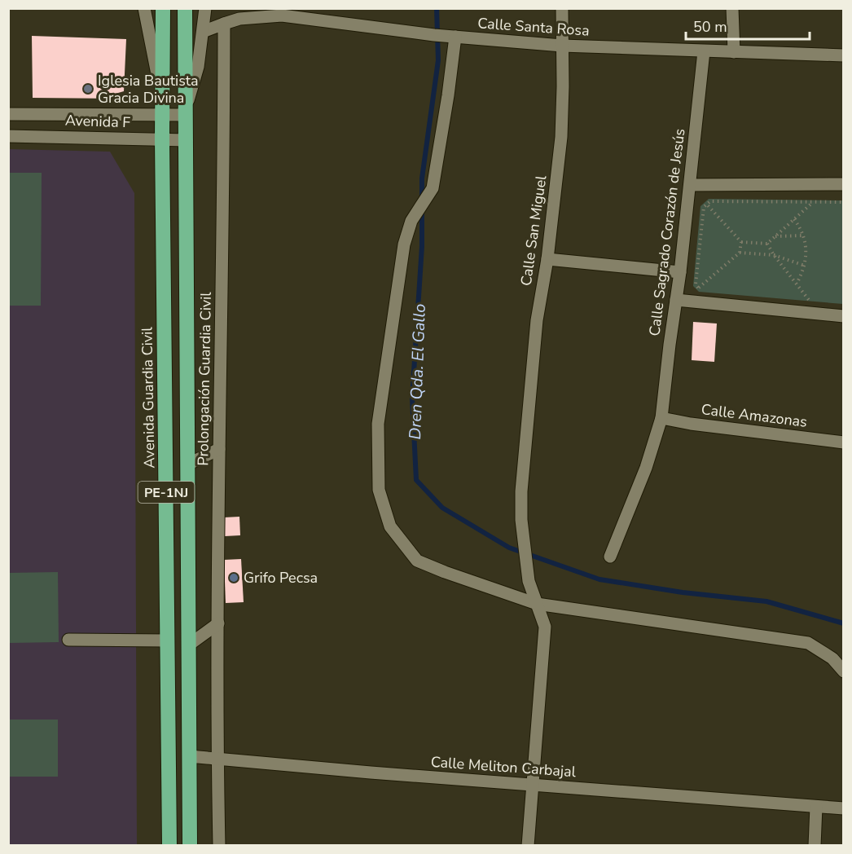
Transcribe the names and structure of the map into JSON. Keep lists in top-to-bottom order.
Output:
{
  "streets": {
    "highway": ["Avenida Guardia Civil", "PE-1NJ"],
    "street": [
      "Calle Santa Rosa",
      "Avenida F",
      "Calle San Miguel",
      "Calle Sagrado Corazón de Jesús",
      "Prolongación Guardia Civil",
      "Calle Amazonas",
      "Calle Meliton Carbajal"
    ]
  },
  "crossings": [
    ["Calle Santa Rosa", "Calle San Miguel"],
    ["Calle Santa Rosa", "Calle Sagrado Corazón de Jesús"],
    ["Calle Santa Rosa", "Prolongación Guardia Civil"],
    ["Avenida F", "Avenida Guardia Civil"],
    ["Avenida F", "PE-1NJ"],
    ["Calle San Miguel", "Calle Meliton Carbajal"],
    ["Calle Sagrado Corazón de Jesús", "Calle Amazonas"],
    ["Prolongación Guardia Civil", "Calle Meliton Carbajal"],
    ["PE-1NJ", "Calle Meliton Carbajal"]
  ],
  "water": ["Dren Qda. El Gallo"],
  "places": ["Iglesia Bautista Gracia Divina", "Grifo Pecsa"],
  "scale_bar": "50 m"
}
